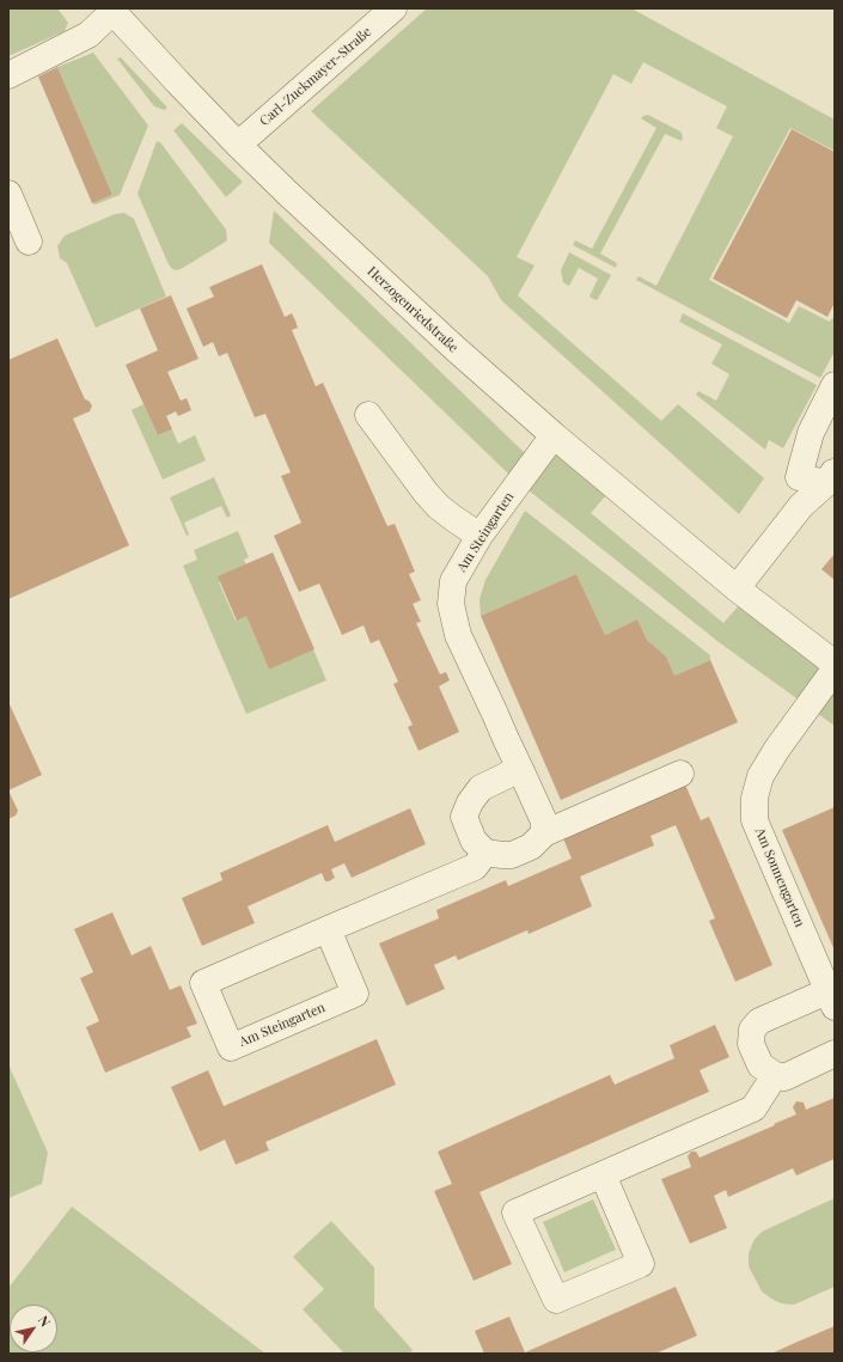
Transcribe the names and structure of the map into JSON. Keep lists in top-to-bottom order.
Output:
{
  "streets": {
    "street": [
      "Carl-Zuckmayer-Straße",
      "Herzogenriedstraße",
      "Am Steingarten",
      "Am Sonnengarten"
    ]
  },
  "crossings": [
    ["Carl-Zuckmayer-Straße", "Herzogenriedstraße"],
    ["Herzogenriedstraße", "Am Steingarten"]
  ],
  "north": "top right"
}
